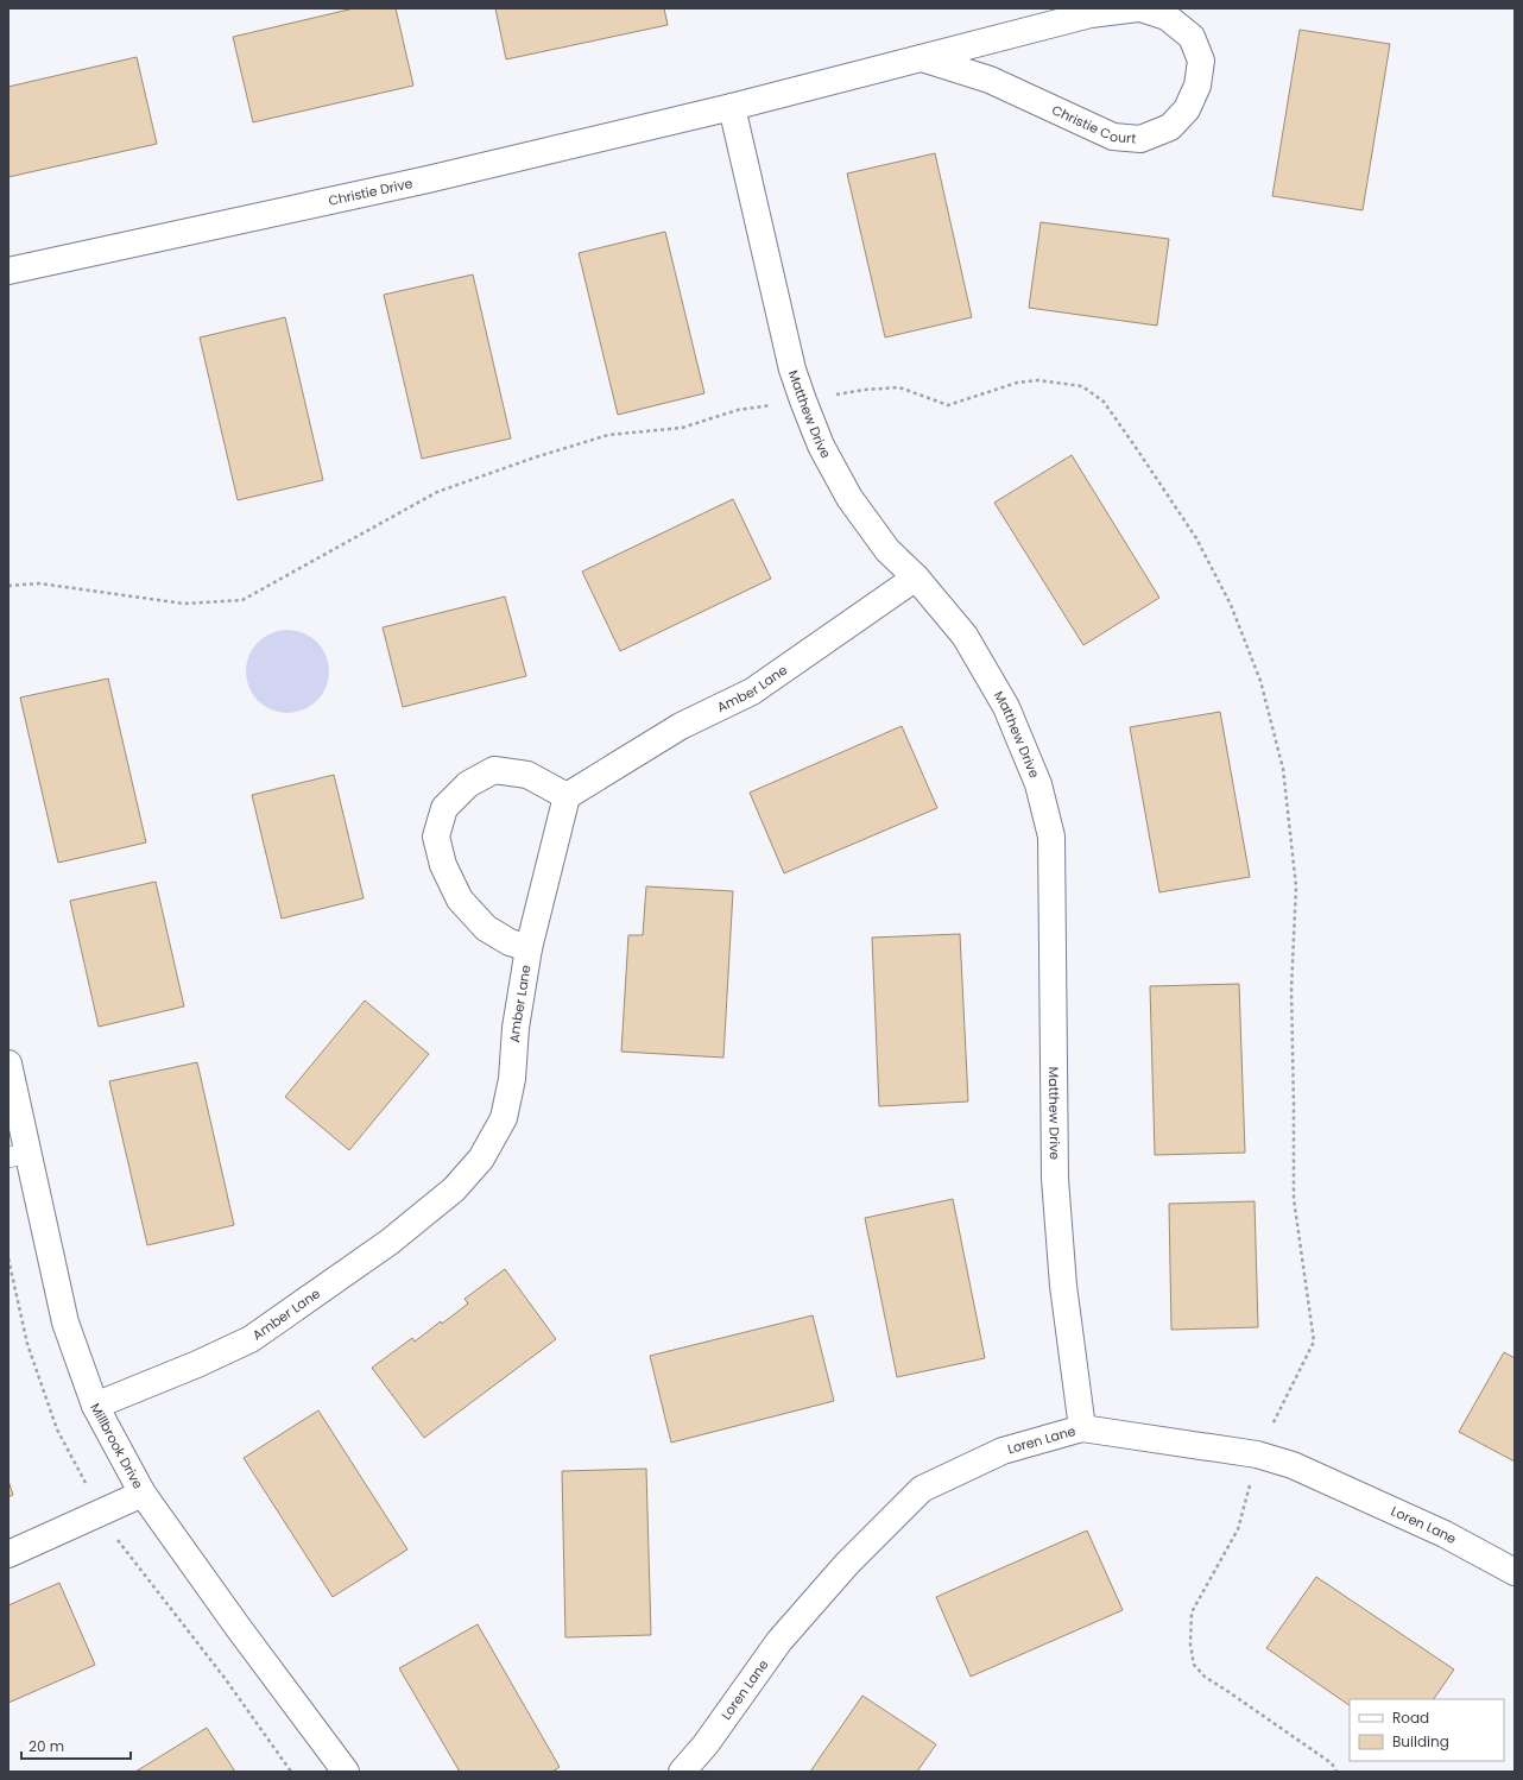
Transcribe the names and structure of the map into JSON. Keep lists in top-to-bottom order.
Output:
{
  "streets": {
    "street": [
      "Christie Court",
      "Christie Drive",
      "Matthew Drive",
      "Amber Lane",
      "Loren Lane",
      "Millbrook Drive"
    ]
  },
  "crossings": [
    ["Christie Court", "Christie Drive"],
    ["Christie Court", "Matthew Drive"],
    ["Christie Drive", "Matthew Drive"],
    ["Matthew Drive", "Amber Lane"],
    ["Matthew Drive", "Loren Lane"],
    ["Amber Lane", "Millbrook Drive"]
  ],
  "legend": ["Road", "Building"],
  "scale_bar": "20 m"
}
